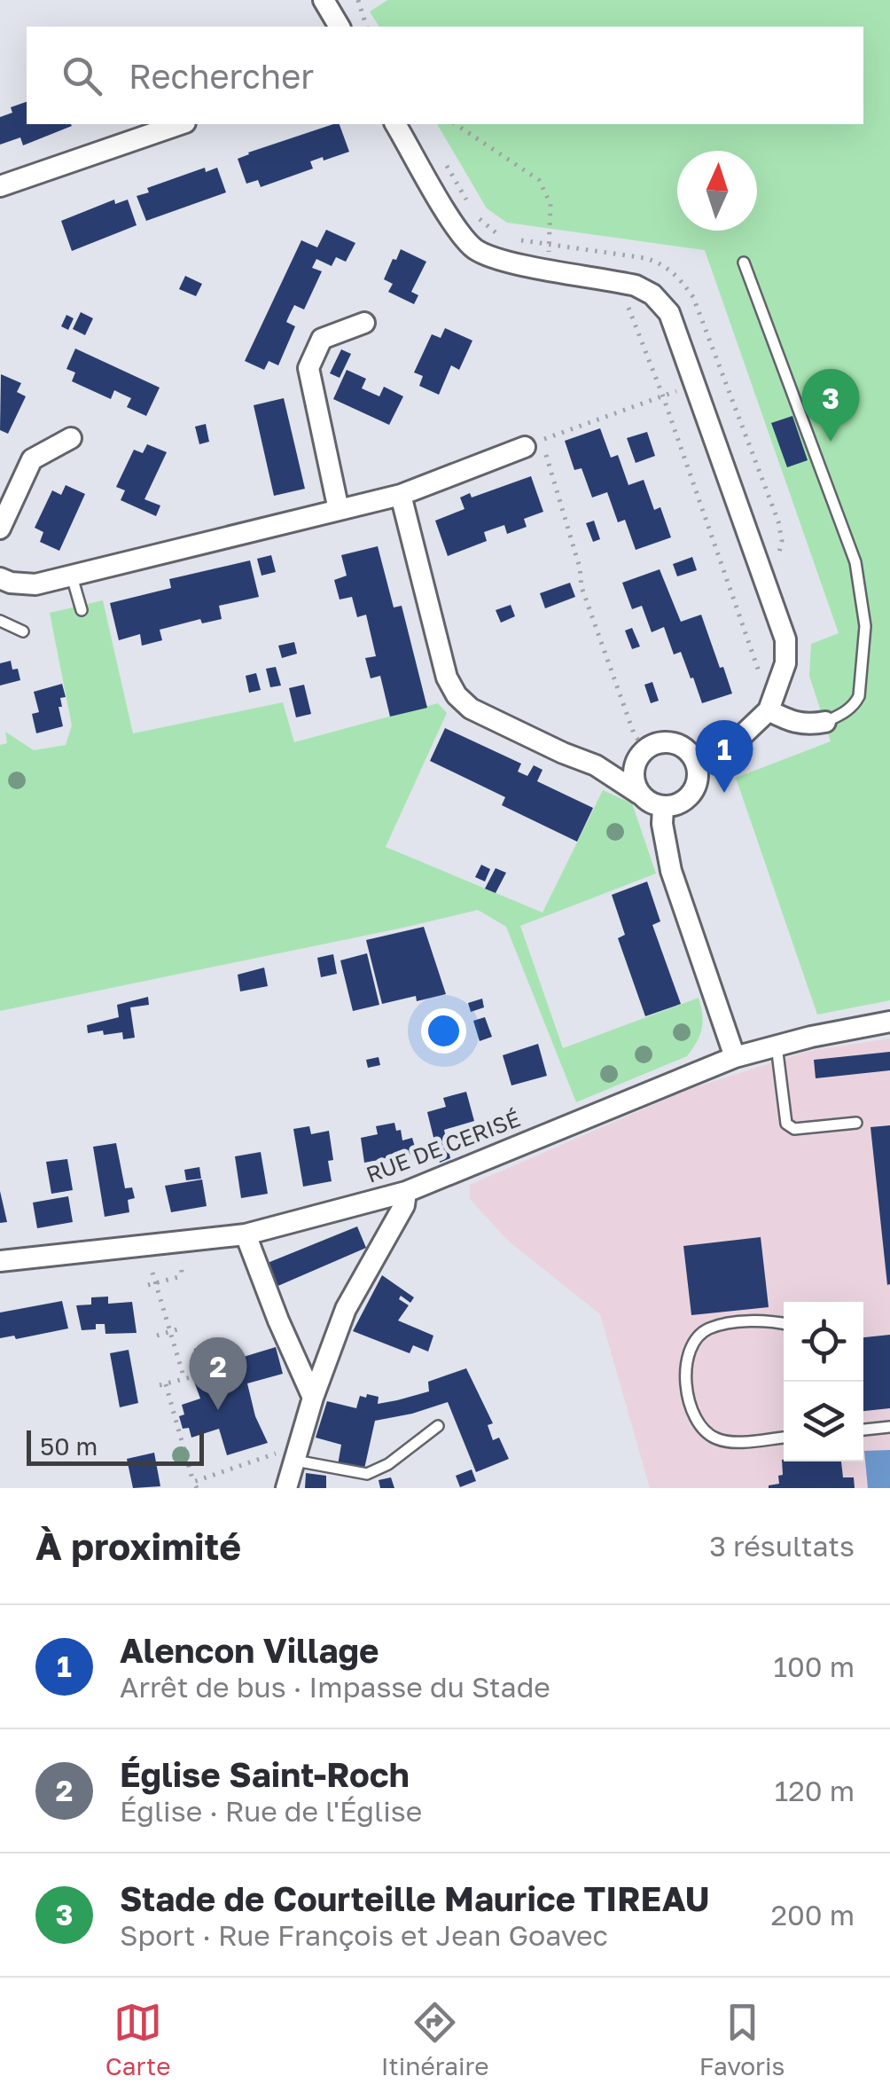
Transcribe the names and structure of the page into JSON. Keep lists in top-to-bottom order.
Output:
{
  "streets": {
    "street": ["RUE DE CERISÉ"]
  },
  "scale_bar": "50 m",
  "north": "top",
  "page": {
    "search": "Rechercher",
    "pins": ["3", "1", "2"],
    "scale": "50 m",
    "heading": ["À proximité", "3 résultats"],
    "list": [
      {
        "mark": "1",
        "name": "Alencon Village",
        "note": "Arrêt de bus · Impasse du Stade",
        "value": "100 m"
      },
      {
        "mark": "2",
        "name": "Église Saint-Roch",
        "note": "Église · Rue de l'Église",
        "value": "120 m"
      },
      {
        "mark": "3",
        "name": "Stade de Courteille Maurice TIREAU",
        "note": "Sport · Rue François et Jean Goavec",
        "value": "200 m"
      }
    ],
    "nav": ["Carte", "Itinéraire", "Favoris"]
  }
}
